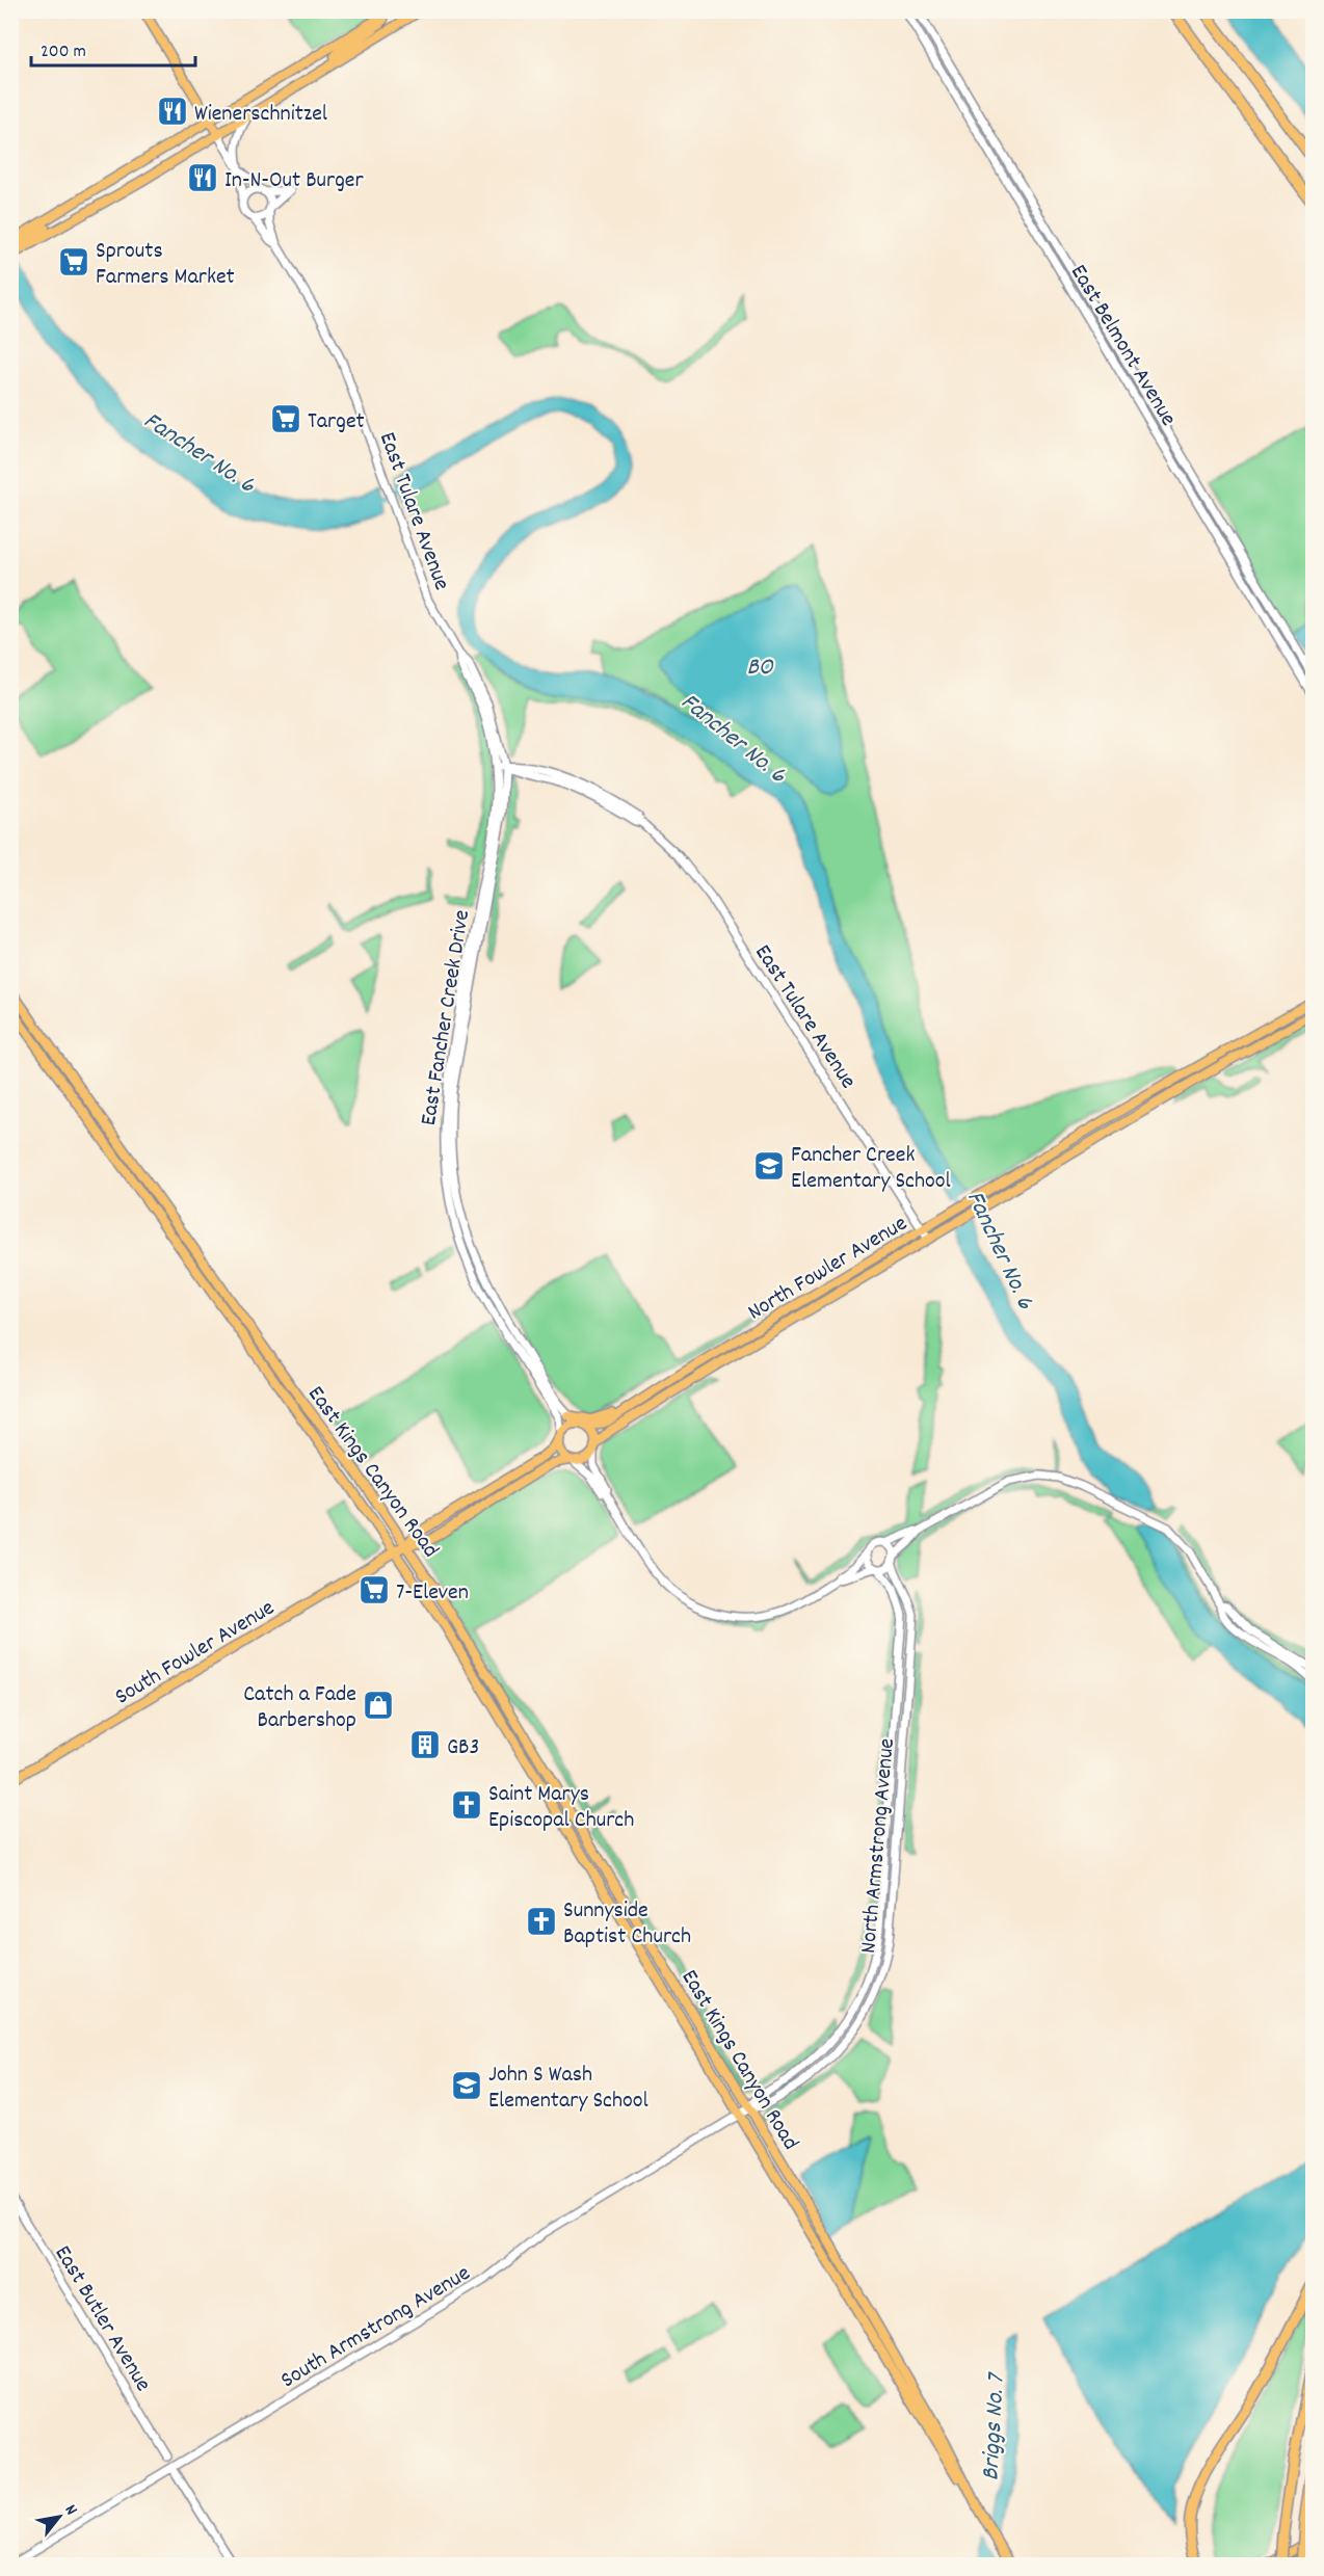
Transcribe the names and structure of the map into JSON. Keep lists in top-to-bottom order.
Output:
{
  "streets": {
    "main road": [
      "East Tulare Avenue",
      "North Fowler Avenue",
      "East Kings Canyon Road",
      "South Fowler Avenue"
    ],
    "street": [
      "East Belmont Avenue",
      "East Fancher Creek Drive",
      "North Armstrong Avenue",
      "East Butler Avenue",
      "South Armstrong Avenue"
    ]
  },
  "crossings": [
    ["East Tulare Avenue", "East Fancher Creek Drive"],
    ["East Tulare Avenue", "North Fowler Avenue"],
    ["East Fancher Creek Drive", "North Fowler Avenue"],
    ["East Kings Canyon Road", "South Fowler Avenue"],
    ["East Kings Canyon Road", "North Armstrong Avenue"],
    ["East Kings Canyon Road", "South Armstrong Avenue"],
    ["North Armstrong Avenue", "South Armstrong Avenue"]
  ],
  "water": ["Fancher No. 6", "BO", "Briggs No. 7"],
  "places": {
    "restaurant": ["Wienerschnitzel", "In-N-Out Burger"],
    "supermarket": ["Sprouts Farmers Market", "Target", "7-Eleven"],
    "school or university": ["Fancher Creek Elementary School", "John S Wash Elementary School"],
    "shop": ["Catch a Fade Barbershop"],
    "building": ["GB3"],
    "church": ["Saint Marys Episcopal Church", "Sunnyside Baptist Church"]
  },
  "scale_bar": "200 m",
  "north": "top right"
}
